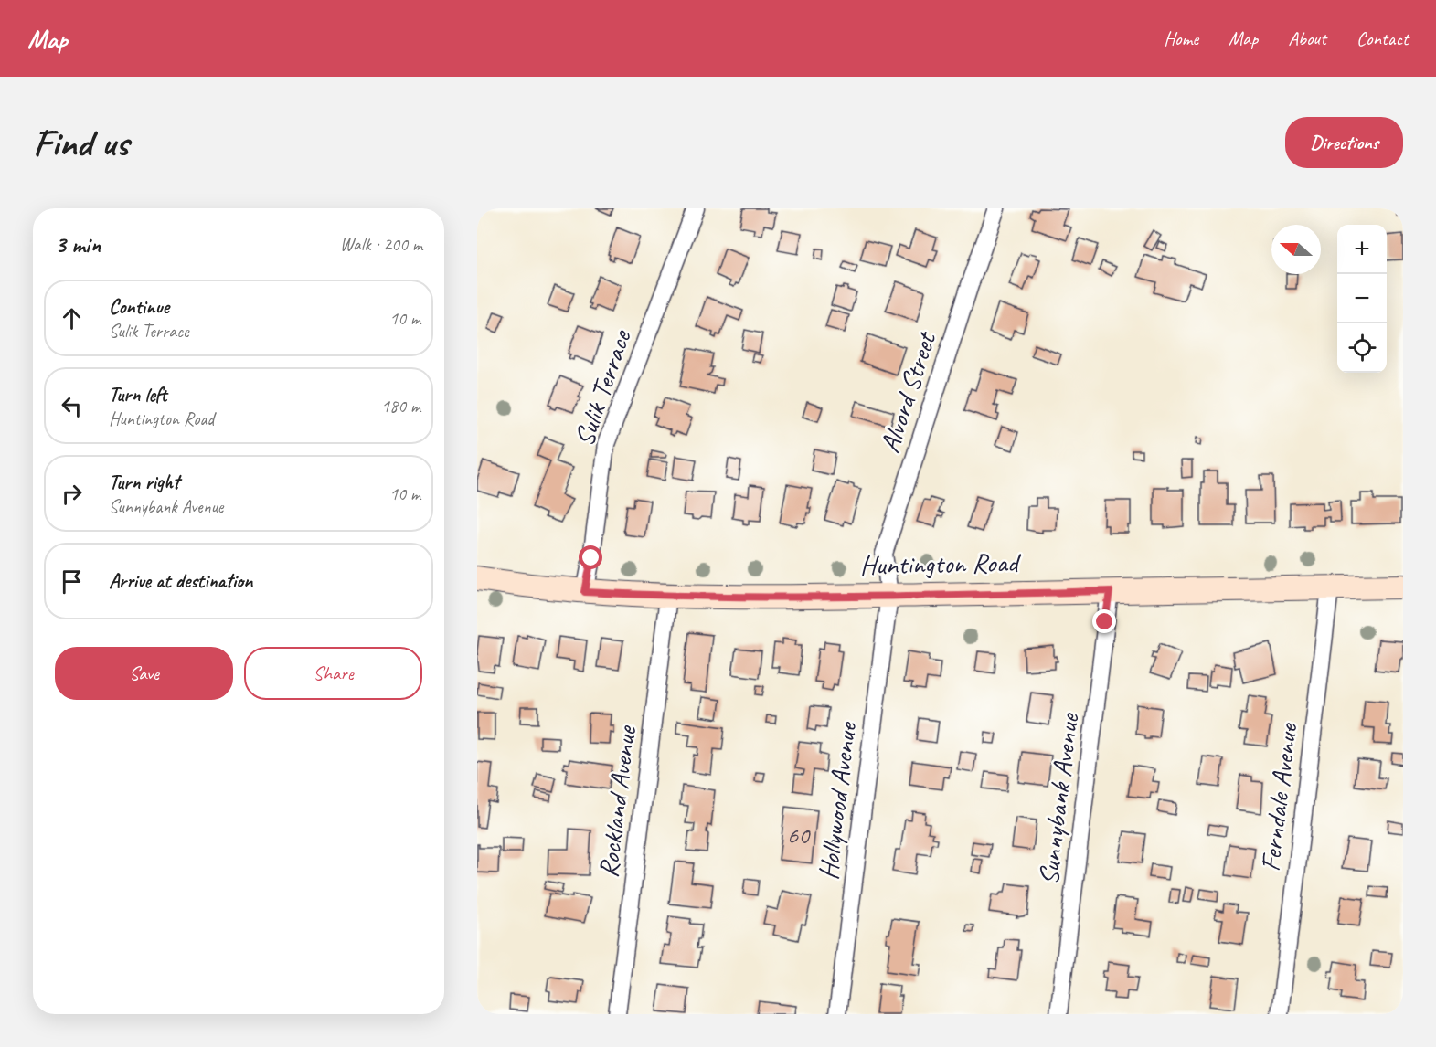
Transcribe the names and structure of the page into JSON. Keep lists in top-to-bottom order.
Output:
{
  "streets": {
    "main road": ["Huntington Road"],
    "street": [
      "Sulik Terrace",
      "Alvord Street",
      "Ferndale Avenue",
      "Sunnybank Avenue",
      "Hollywood Avenue",
      "Rockland Avenue"
    ]
  },
  "crossings": [
    ["Sulik Terrace", "Huntington Road"],
    ["Alvord Street", "Huntington Road"],
    ["Alvord Street", "Hollywood Avenue"],
    ["Huntington Road", "Ferndale Avenue"],
    ["Huntington Road", "Sunnybank Avenue"],
    ["Huntington Road", "Hollywood Avenue"],
    ["Huntington Road", "Rockland Avenue"]
  ],
  "house_numbers": ["60"],
  "north": "left",
  "page": {
    "header": "Map",
    "nav": [
      "Home",
      "Map",
      "About",
      "Contact"
    ],
    "buttons": [
      "Directions",
      ["Save", "Share"]
    ],
    "title": "Find us",
    "heading": ["3 min", "Walk · 200 m"],
    "map_buttons": ["+", "−"],
    "list": [
      ["Continue", "Sulik Terrace", "10 m"],
      ["Turn left", "Huntington Road", "180 m"],
      ["Turn right", "Sunnybank Avenue", "10 m"],
      "Arrive at destination"
    ]
  }
}
